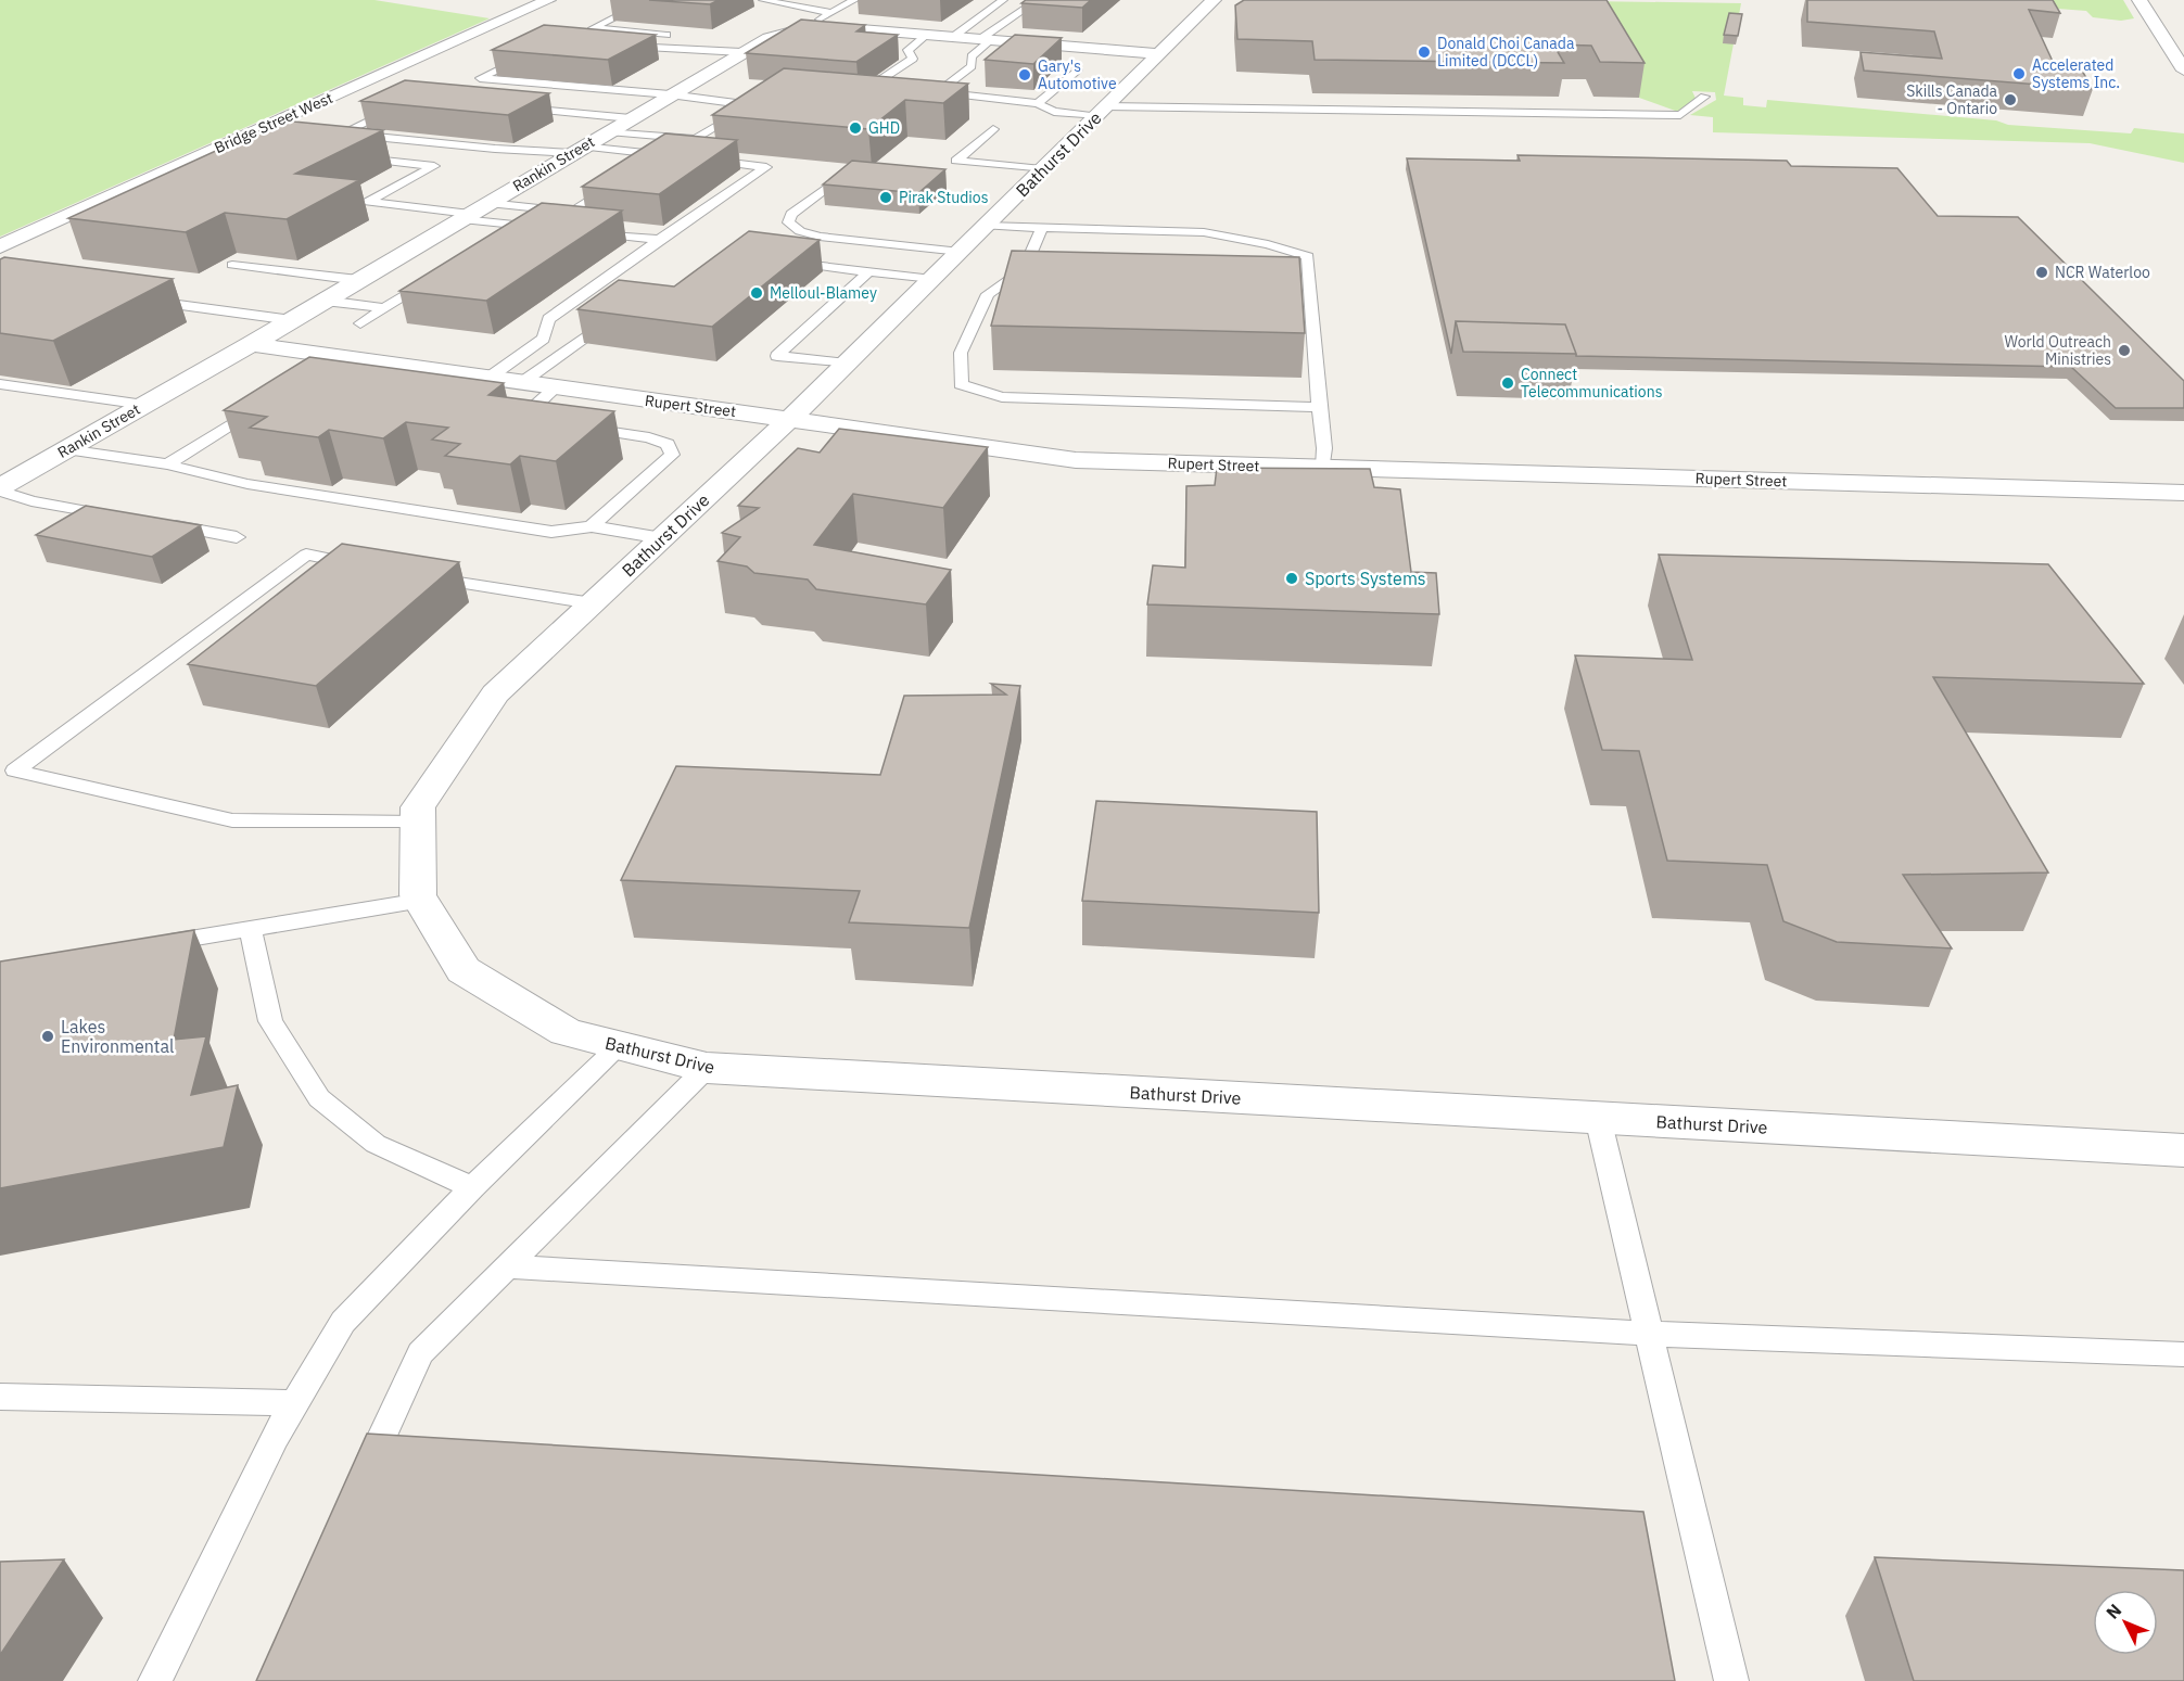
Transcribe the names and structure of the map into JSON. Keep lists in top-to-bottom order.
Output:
{
  "streets": {
    "street": [
      "Bridge Street West",
      "Bathurst Drive",
      "Rankin Street",
      "Rupert Street"
    ]
  },
  "crossings": [
    ["Bathurst Drive", "Rankin Street"],
    ["Bathurst Drive", "Rupert Street"],
    ["Rankin Street", "Rupert Street"]
  ],
  "places": [
    "Donald Choi Canada Limited (DCCL)",
    "Accelerated Systems Inc.",
    "Gary's Automotive",
    "Skills Canada - Ontario",
    "GHD",
    "Pirak Studios",
    "NCR Waterloo",
    "Melloul-Blamey",
    "World Outreach Ministries",
    "Connect Telecommunications",
    "Sports Systems",
    "Lakes Environmental"
  ],
  "north": "top left"
}
